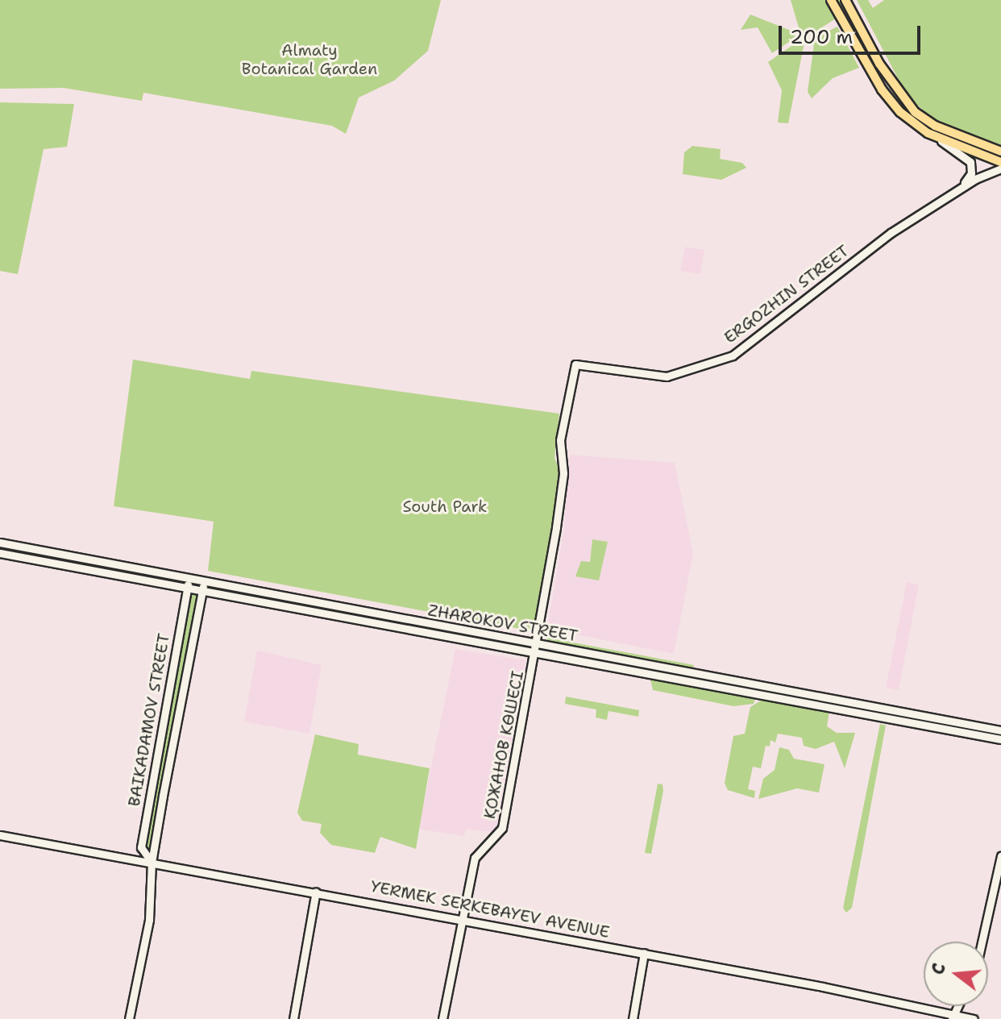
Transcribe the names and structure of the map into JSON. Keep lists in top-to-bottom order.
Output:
{
  "streets": {
    "street": [
      "ERGOZHIN STREET",
      "ZHAROKOV STREET",
      "BAIKADAMOV STREET",
      "ҚОЖАНОВ КӨШЕСІ",
      "YERMEK SERKEBAYEV AVENUE"
    ]
  },
  "crossings": [
    ["ERGOZHIN STREET", "ZHAROKOV STREET"],
    ["ERGOZHIN STREET", "ҚОЖАНОВ КӨШЕСІ"],
    ["ZHAROKOV STREET", "BAIKADAMOV STREET"],
    ["ZHAROKOV STREET", "ҚОЖАНОВ КӨШЕСІ"],
    ["BAIKADAMOV STREET", "YERMEK SERKEBAYEV AVENUE"],
    ["ҚОЖАНОВ КӨШЕСІ", "YERMEK SERKEBAYEV AVENUE"]
  ],
  "parks": ["Almaty Botanical Garden", "South Park"],
  "scale_bar": "200 m",
  "north": "left"
}
